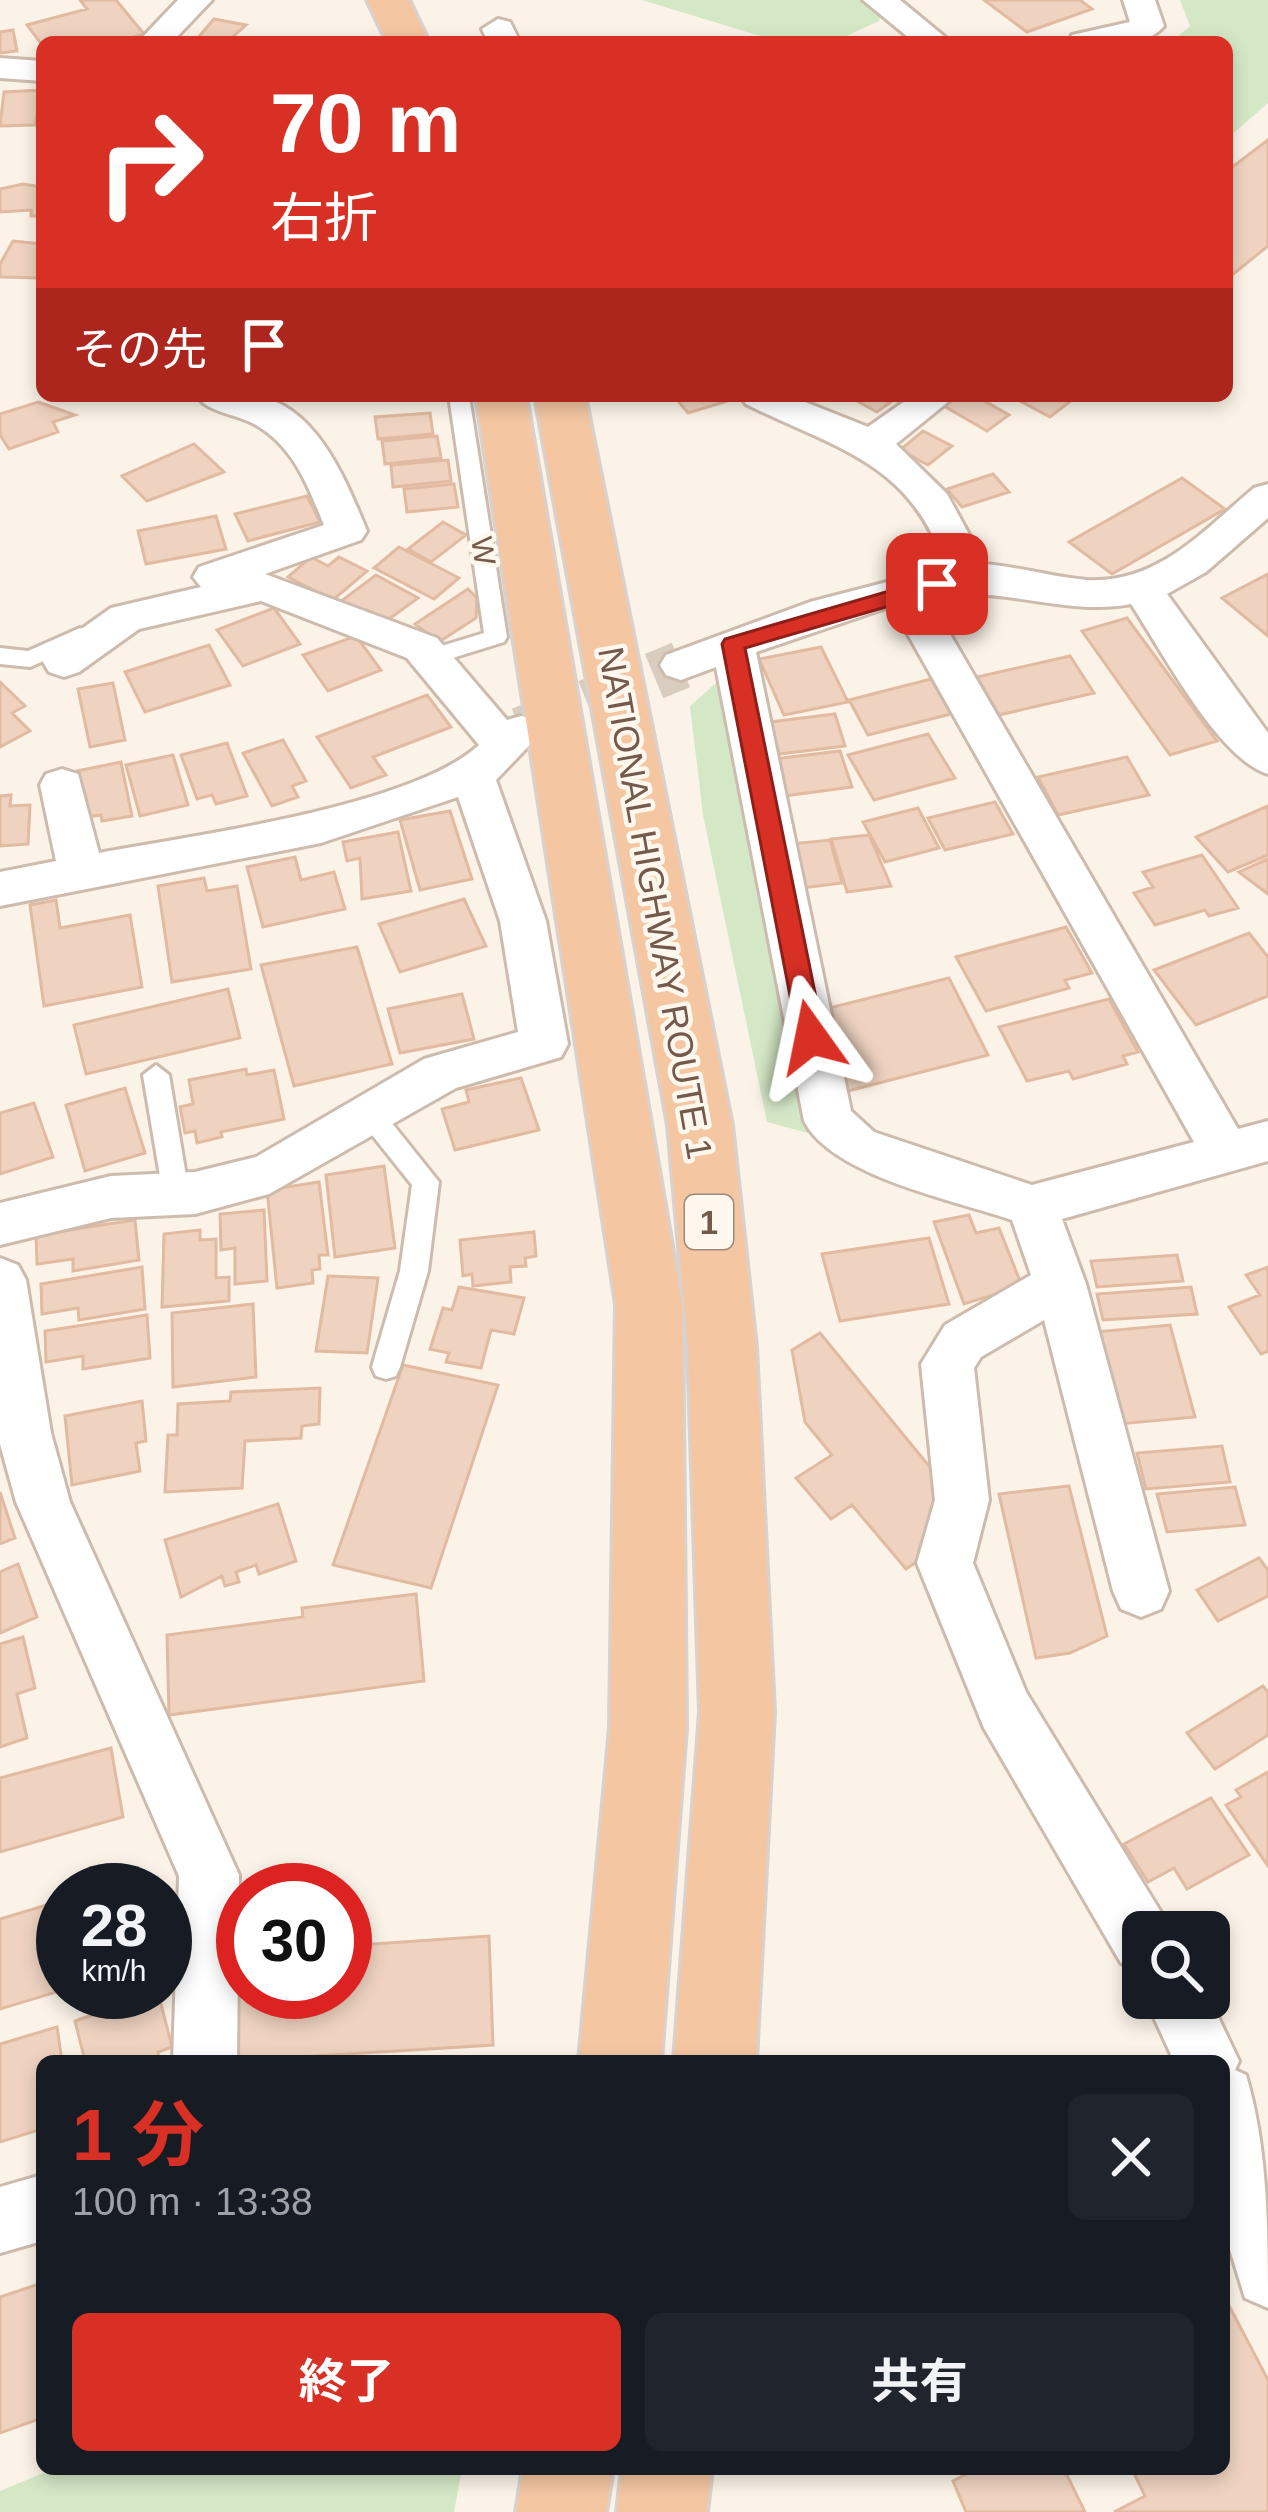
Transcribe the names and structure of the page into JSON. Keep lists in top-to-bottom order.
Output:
{
  "streets": {
    "highway": ["NATIONAL HIGHWAY ROUTE 1", "1"],
    "lane": ["W"]
  },
  "page": {
    "turn": ["70 m", "右折"],
    "then": "その先",
    "speed": "28 km/h",
    "limit": "30",
    "heading": ["1 分", "100 m · 13:38"],
    "buttons": ["終了", "共有"]
  }
}
